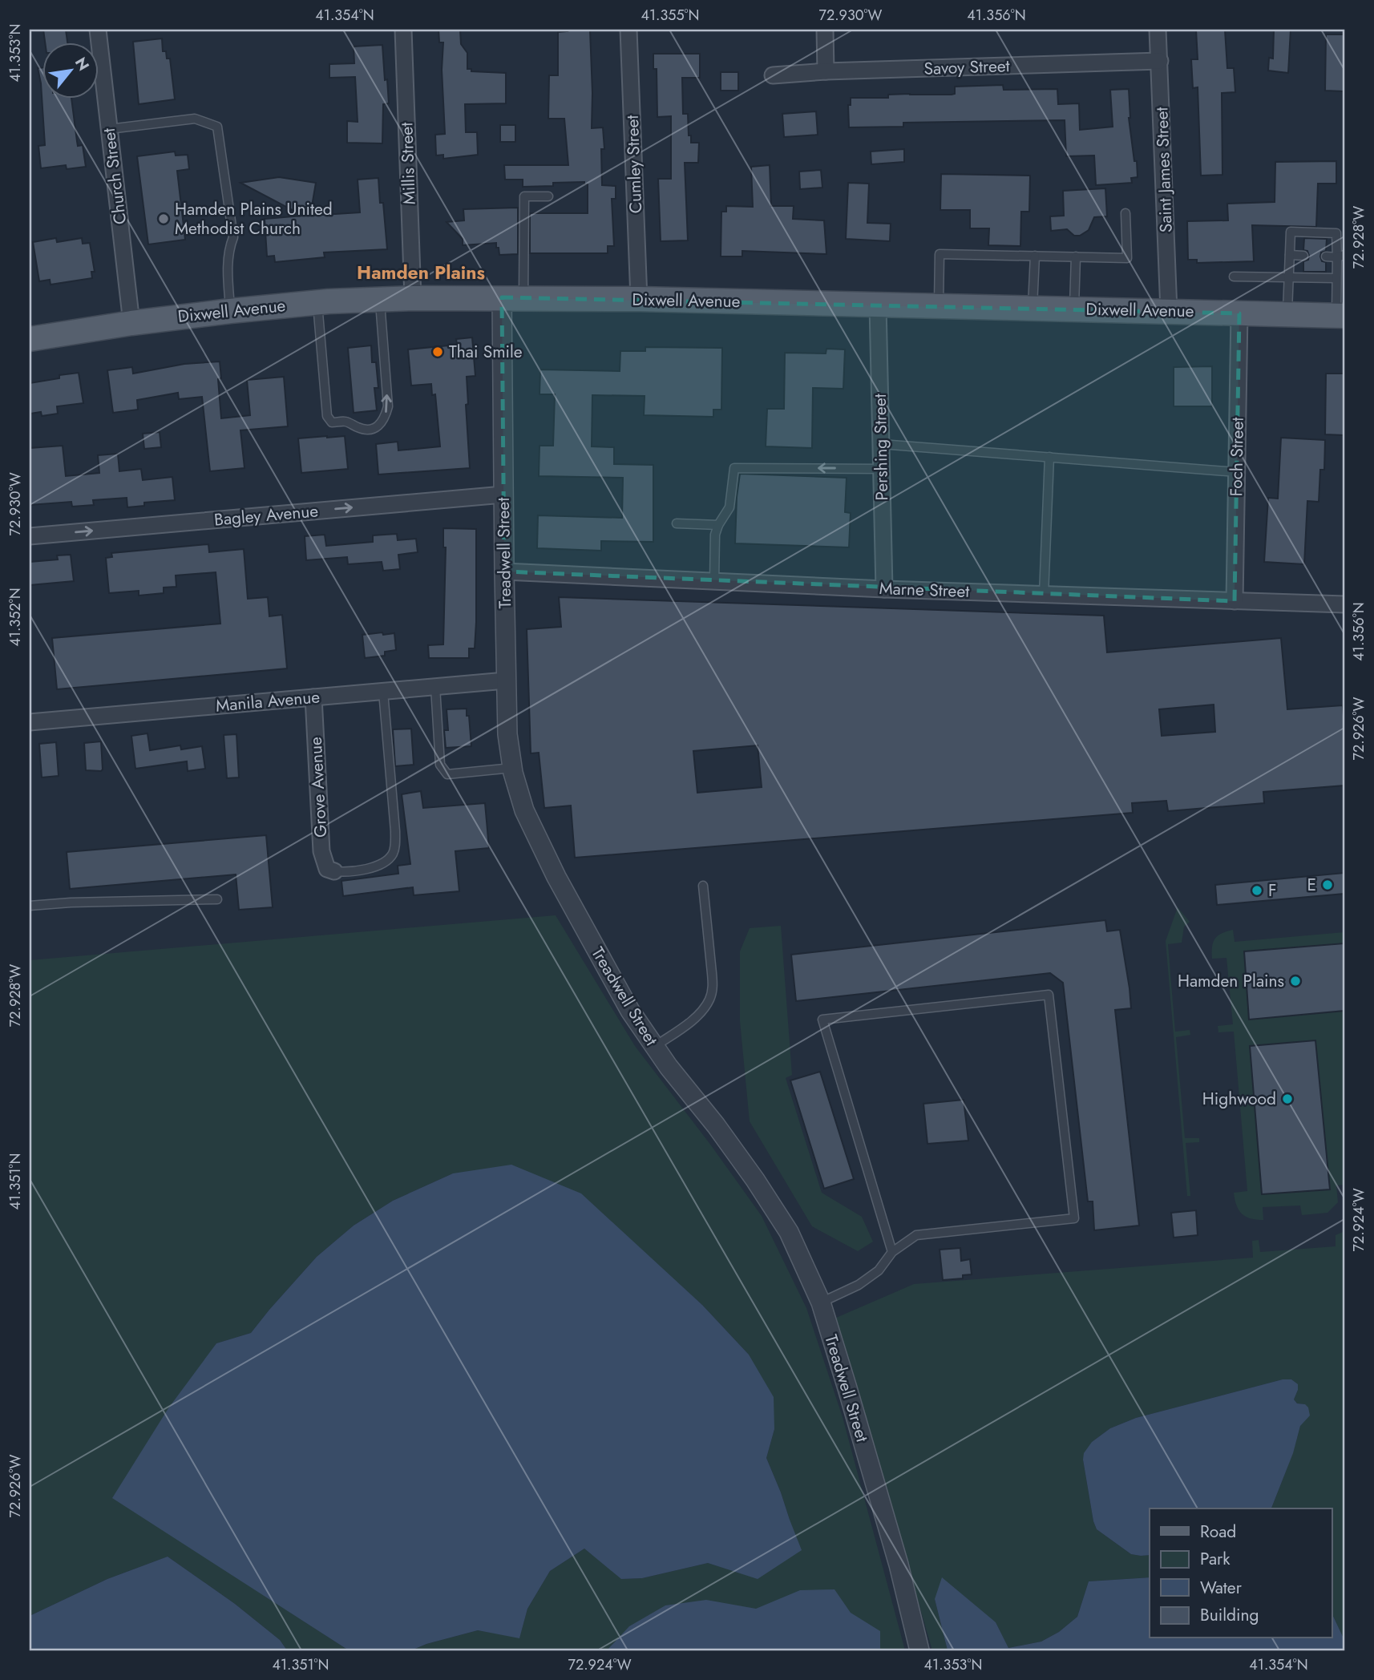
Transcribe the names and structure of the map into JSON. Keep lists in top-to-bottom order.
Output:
{
  "streets": {
    "main road": ["Dixwell Avenue"],
    "street": [
      "Savoy Street",
      "Millis Street",
      "Cumley Street",
      "Saint James Street",
      "Church Street",
      "Pershing Street",
      "Foch Street",
      "Bagley Avenue",
      "Treadwell Street",
      "Marne Street",
      "Manila Avenue",
      "Grove Avenue"
    ]
  },
  "crossings": [
    ["Savoy Street", "Saint James Street"],
    ["Millis Street", "Dixwell Avenue"],
    ["Cumley Street", "Dixwell Avenue"],
    ["Saint James Street", "Dixwell Avenue"],
    ["Church Street", "Dixwell Avenue"],
    ["Dixwell Avenue", "Pershing Street"],
    ["Dixwell Avenue", "Foch Street"],
    ["Dixwell Avenue", "Treadwell Street"],
    ["Pershing Street", "Marne Street"],
    ["Foch Street", "Marne Street"],
    ["Bagley Avenue", "Treadwell Street"],
    ["Treadwell Street", "Marne Street"],
    ["Treadwell Street", "Manila Avenue"],
    ["Manila Avenue", "Grove Avenue"]
  ],
  "one_way": ["Bagley Avenue"],
  "districts": ["Hamden Plains"],
  "places": [
    "Hamden Plains United Methodist Church",
    "Thai Smile",
    "E",
    "F",
    "Hamden Plains",
    "Highwood"
  ],
  "legend": [
    "Road",
    "Park",
    "Water",
    "Building"
  ],
  "north": "top right",
  "coordinates": [
    "41.354°N",
    "41.355°N",
    "72.930°W",
    "41.356°N",
    "41.353°N",
    "72.928°W",
    "41.352°N",
    "72.926°W",
    "41.351°N",
    "72.924°W"
  ]
}
